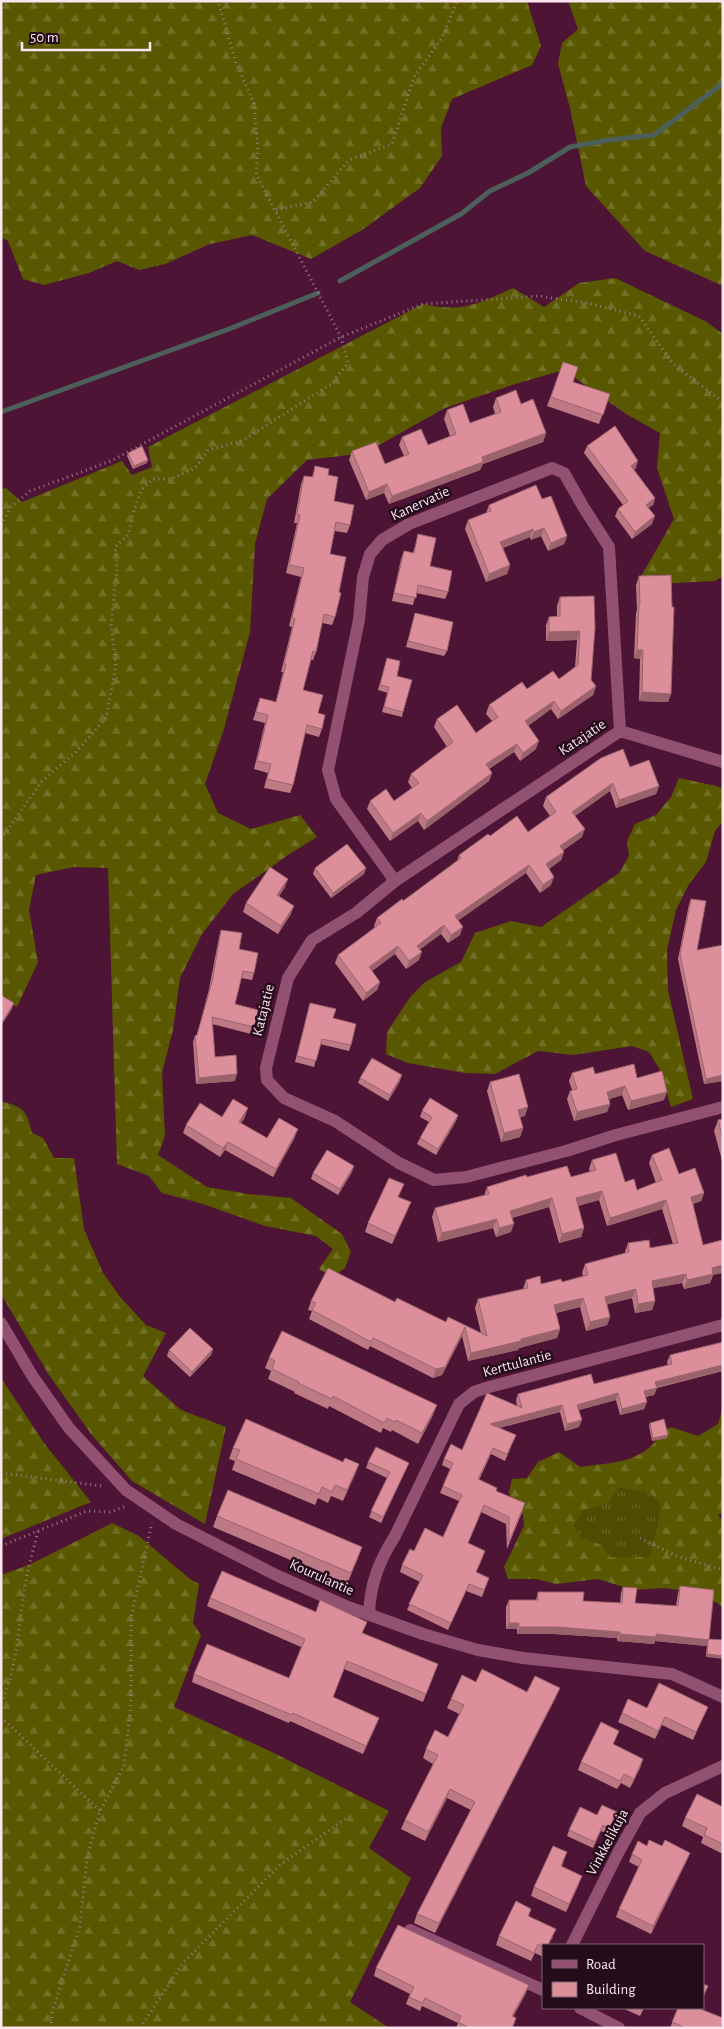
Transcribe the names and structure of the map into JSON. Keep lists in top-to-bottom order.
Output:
{
  "streets": {
    "street": [
      "Kanervatie",
      "Katajatie",
      "Kerttulantie",
      "Kourulantie",
      "Vinkkelikuja"
    ]
  },
  "crossings": [
    ["Kanervatie", "Katajatie"],
    ["Kerttulantie", "Kourulantie"]
  ],
  "legend": ["Road", "Building"],
  "scale_bar": "50 m"
}
